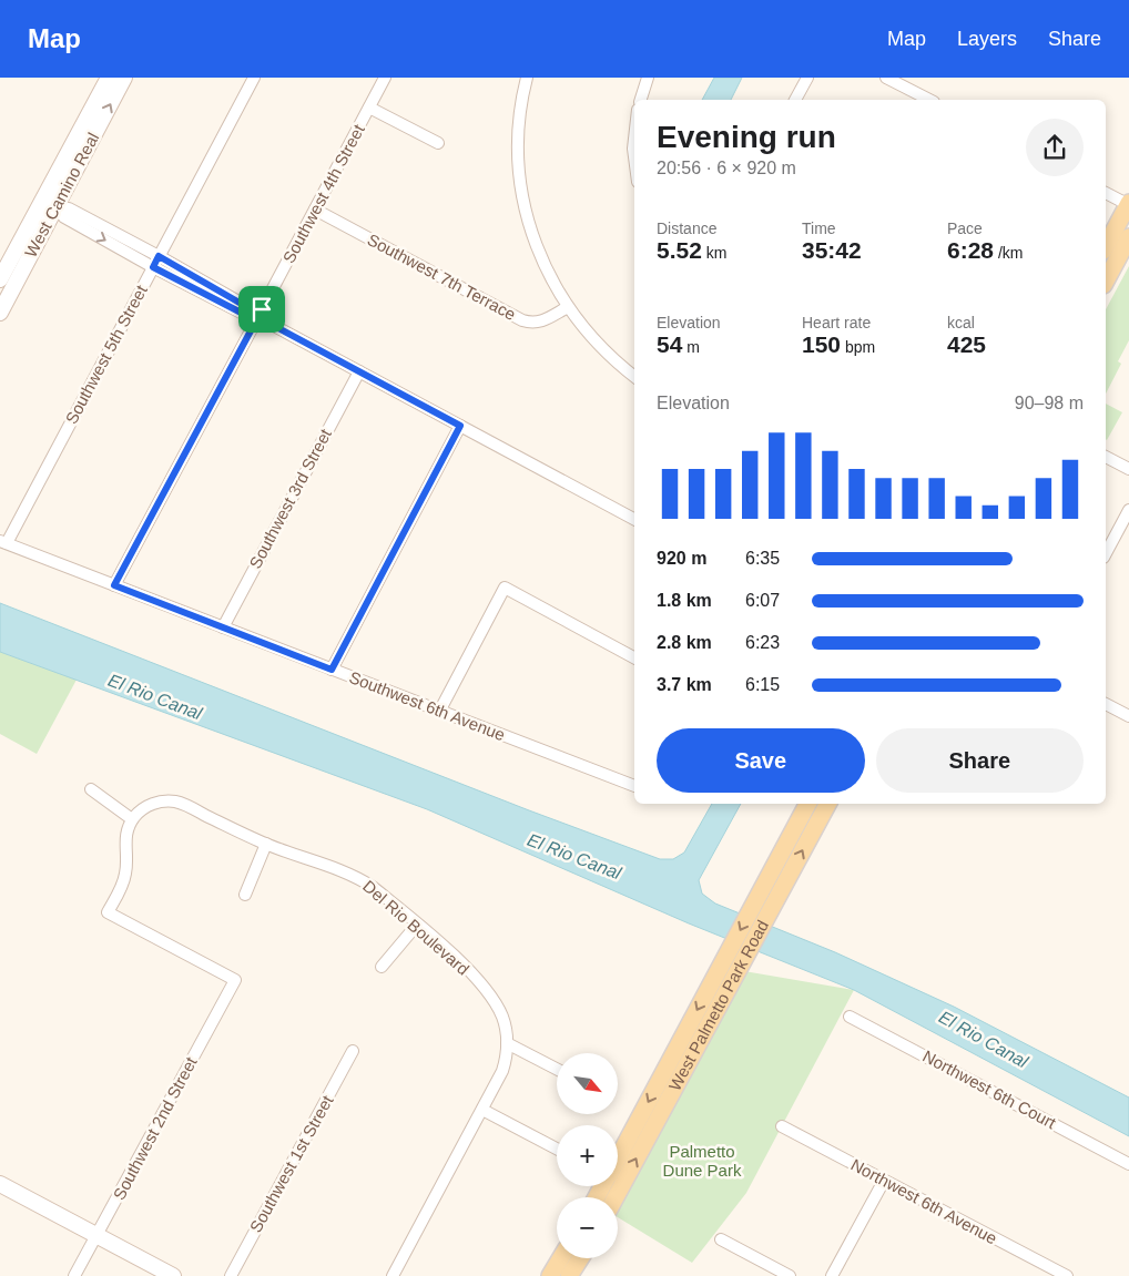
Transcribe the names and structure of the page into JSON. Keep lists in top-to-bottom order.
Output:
{
  "streets": {
    "main road": ["West Palmetto Park Road"],
    "street": [
      "Southwest 4th Street",
      "West Camino Real",
      "Southwest 7th Terrace",
      "Southwest 5th Street",
      "Southwest 3rd Street",
      "Southwest 6th Avenue",
      "Del Rio Boulevard",
      "Northwest 6th Court",
      "Southwest 2nd Street",
      "Southwest 1st Street",
      "Northwest 6th Avenue"
    ]
  },
  "crossings": [
    ["Southwest 4th Street", "Southwest 7th Terrace"],
    ["Southwest 4th Street", "Southwest 6th Avenue"],
    ["Southwest 5th Street", "Southwest 6th Avenue"],
    ["Southwest 3rd Street", "Southwest 6th Avenue"],
    ["Del Rio Boulevard", "Southwest 2nd Street"]
  ],
  "water": ["El Rio Canal"],
  "parks": ["Palmetto Dune Park"],
  "north": "bottom right",
  "page": {
    "header": "Map",
    "nav": ["Map", "Layers", "Share"],
    "heading": ["Evening run", "20:56 · 6 × 920 m"],
    "stats": [
      ["Distance", "5.52 km"],
      ["Time", "35:42"],
      ["Pace", "6:28 /km"],
      ["Elevation", "54 m"],
      ["Heart rate", "150 bpm"],
      ["kcal", "425"]
    ],
    "chart": ["Elevation", "90–98 m"],
    "list": [
      {
        "name": "920 m",
        "note": "6:35"
      },
      {
        "name": "1.8 km",
        "note": "6:07"
      },
      {
        "name": "2.8 km",
        "note": "6:23"
      },
      {
        "name": "3.7 km",
        "note": "6:15"
      }
    ],
    "buttons": ["Save", "Share"],
    "map_buttons": ["+", "−"]
  }
}
